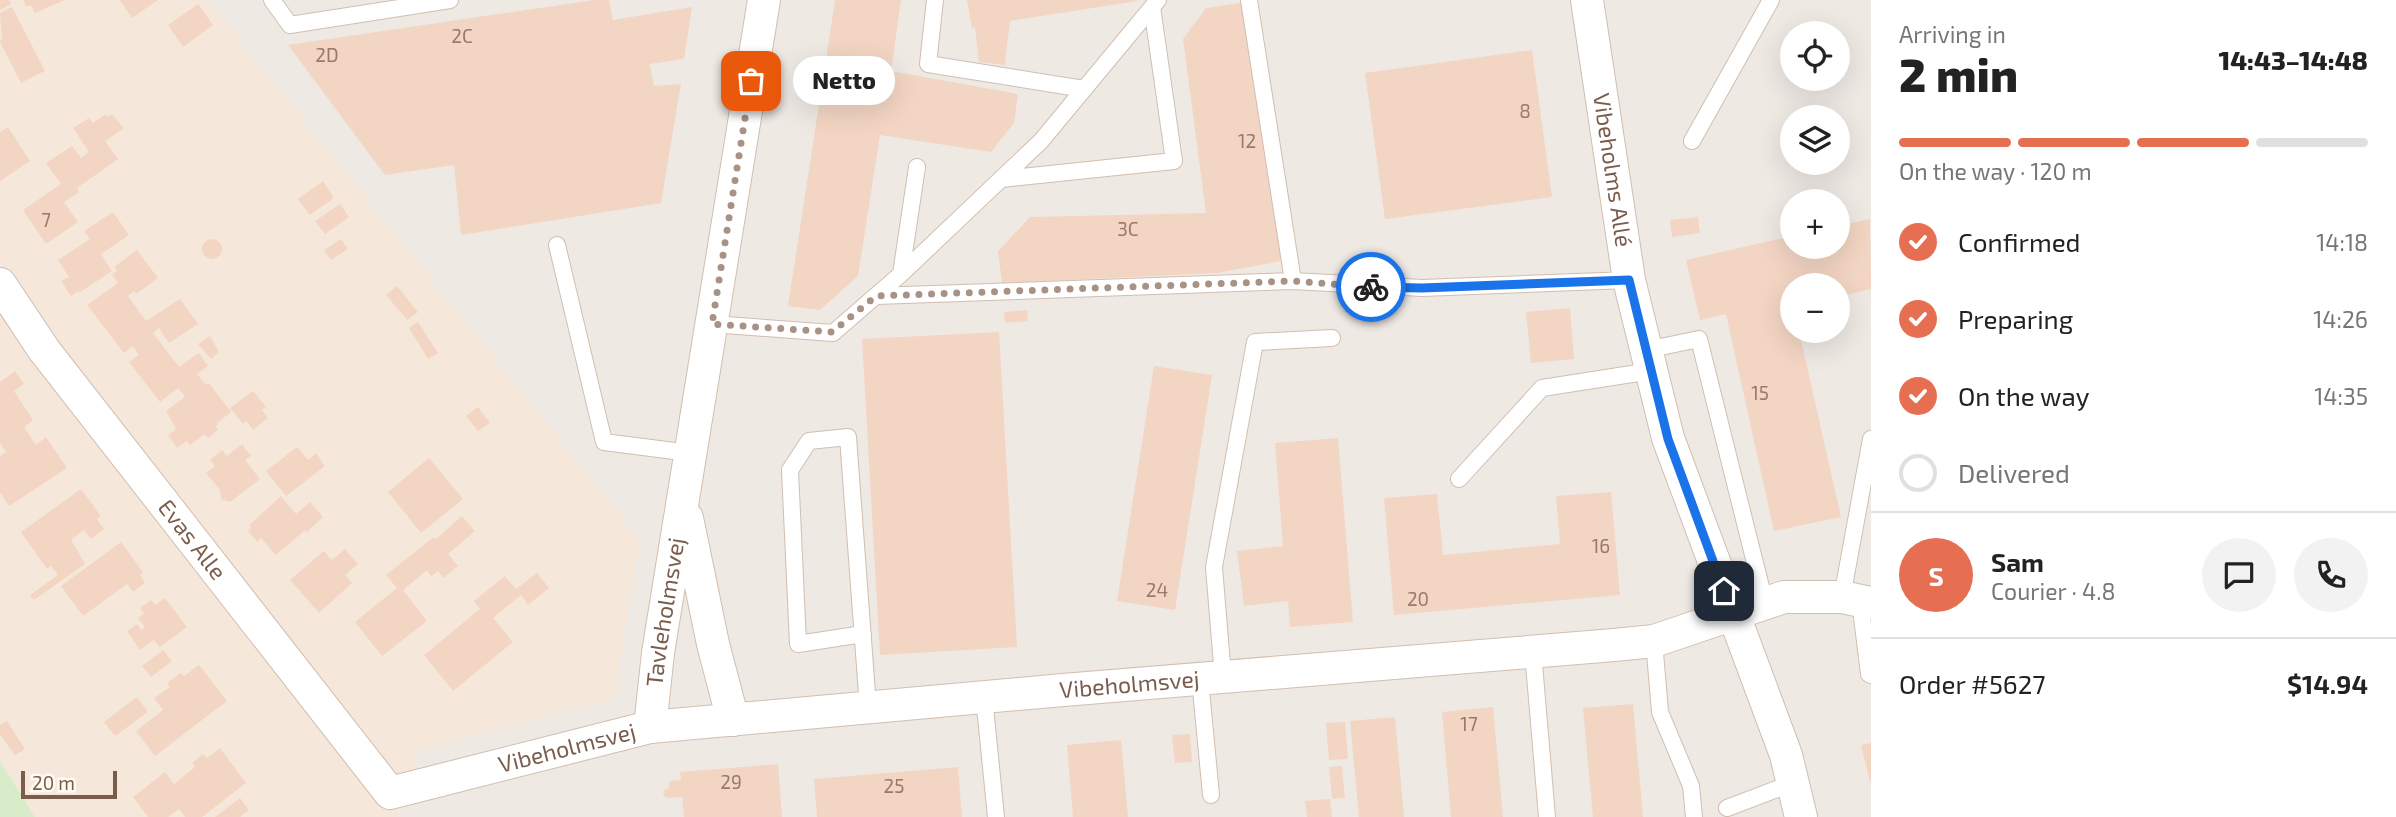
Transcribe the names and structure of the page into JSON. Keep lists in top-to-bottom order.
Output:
{
  "streets": {
    "street": [
      "Vibeholms Allé",
      "Evas Alle",
      "Tavleholmsvej",
      "Vibeholmsvej"
    ]
  },
  "crossings": [
    ["Vibeholms Allé", "Vibeholmsvej"],
    ["Evas Alle", "Vibeholmsvej"],
    ["Tavleholmsvej", "Vibeholmsvej"]
  ],
  "places": ["Netto"],
  "house_numbers": [
    "2C",
    "2D",
    "8",
    "12",
    "7",
    "3C",
    "15",
    "16",
    "24",
    "20",
    "17",
    "29",
    "25"
  ],
  "scale_bar": "20 m",
  "page": {
    "heading": ["2 min", "Arriving in", "14:43–14:48"],
    "panel": [
      "Sam",
      "Courier · 4.8",
      "Order #5627",
      "$14.94"
    ],
    "map_buttons": ["+", "−"],
    "bubble": "Netto",
    "bar": "On the way · 120 m",
    "list": [
      ["Confirmed", "14:18"],
      ["Preparing", "14:26"],
      ["On the way", "14:35"],
      "Delivered"
    ],
    "round": "S",
    "scale": "20 m"
  }
}
